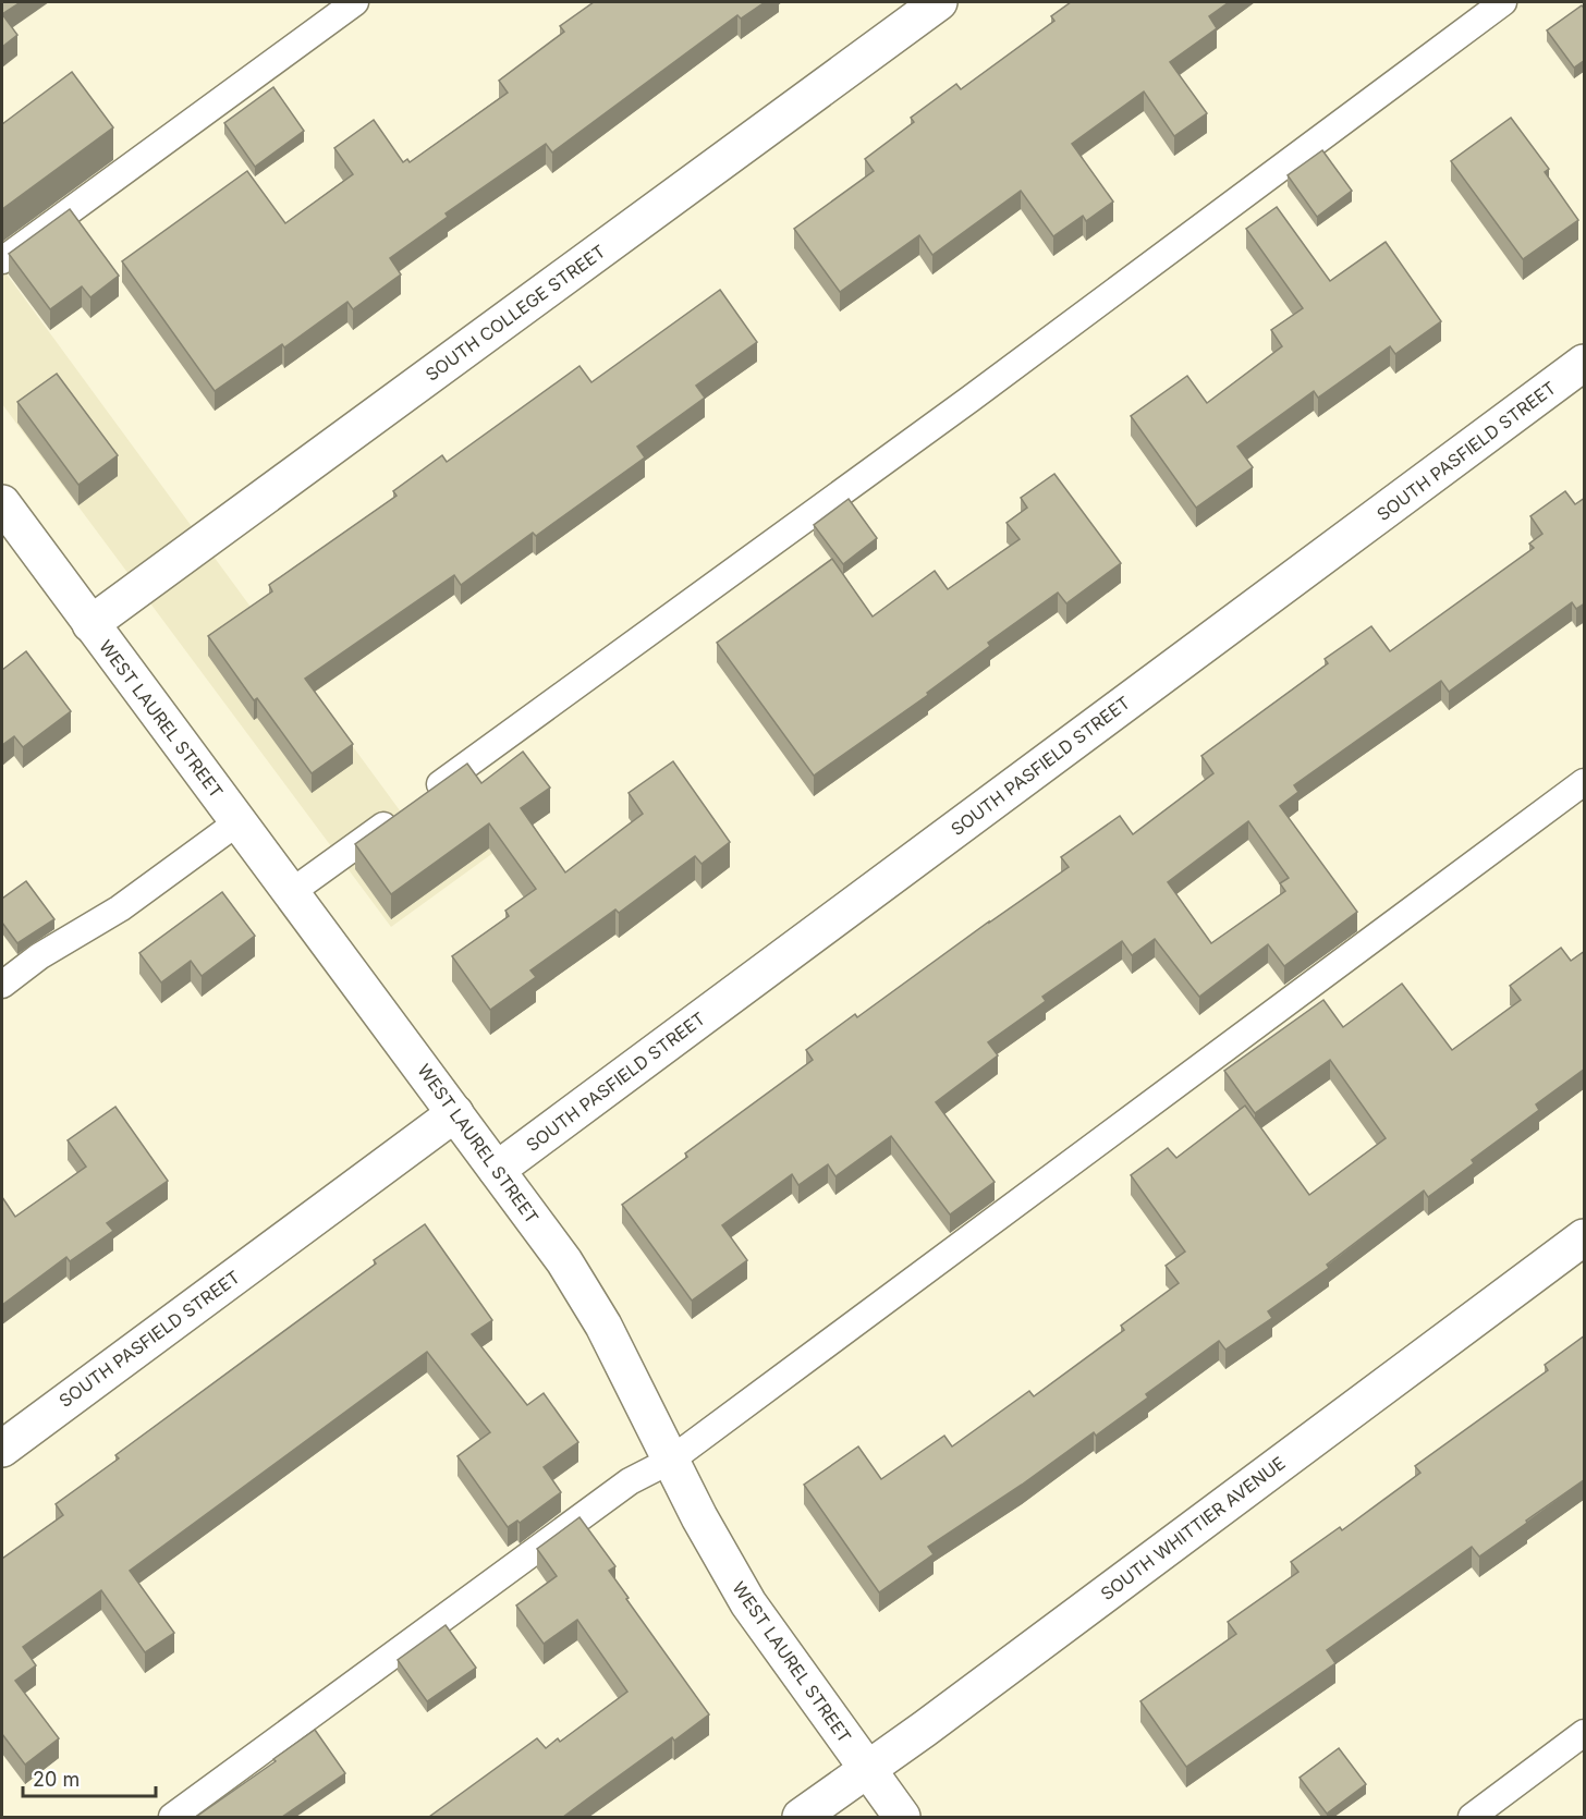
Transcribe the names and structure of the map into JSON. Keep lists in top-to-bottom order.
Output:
{
  "streets": {
    "street": [
      "SOUTH COLLEGE STREET",
      "SOUTH PASFIELD STREET",
      "WEST LAUREL STREET",
      "SOUTH WHITTIER AVENUE"
    ]
  },
  "crossings": [
    ["SOUTH COLLEGE STREET", "WEST LAUREL STREET"],
    ["SOUTH PASFIELD STREET", "WEST LAUREL STREET"],
    ["WEST LAUREL STREET", "SOUTH WHITTIER AVENUE"]
  ],
  "scale_bar": "20 m"
}
